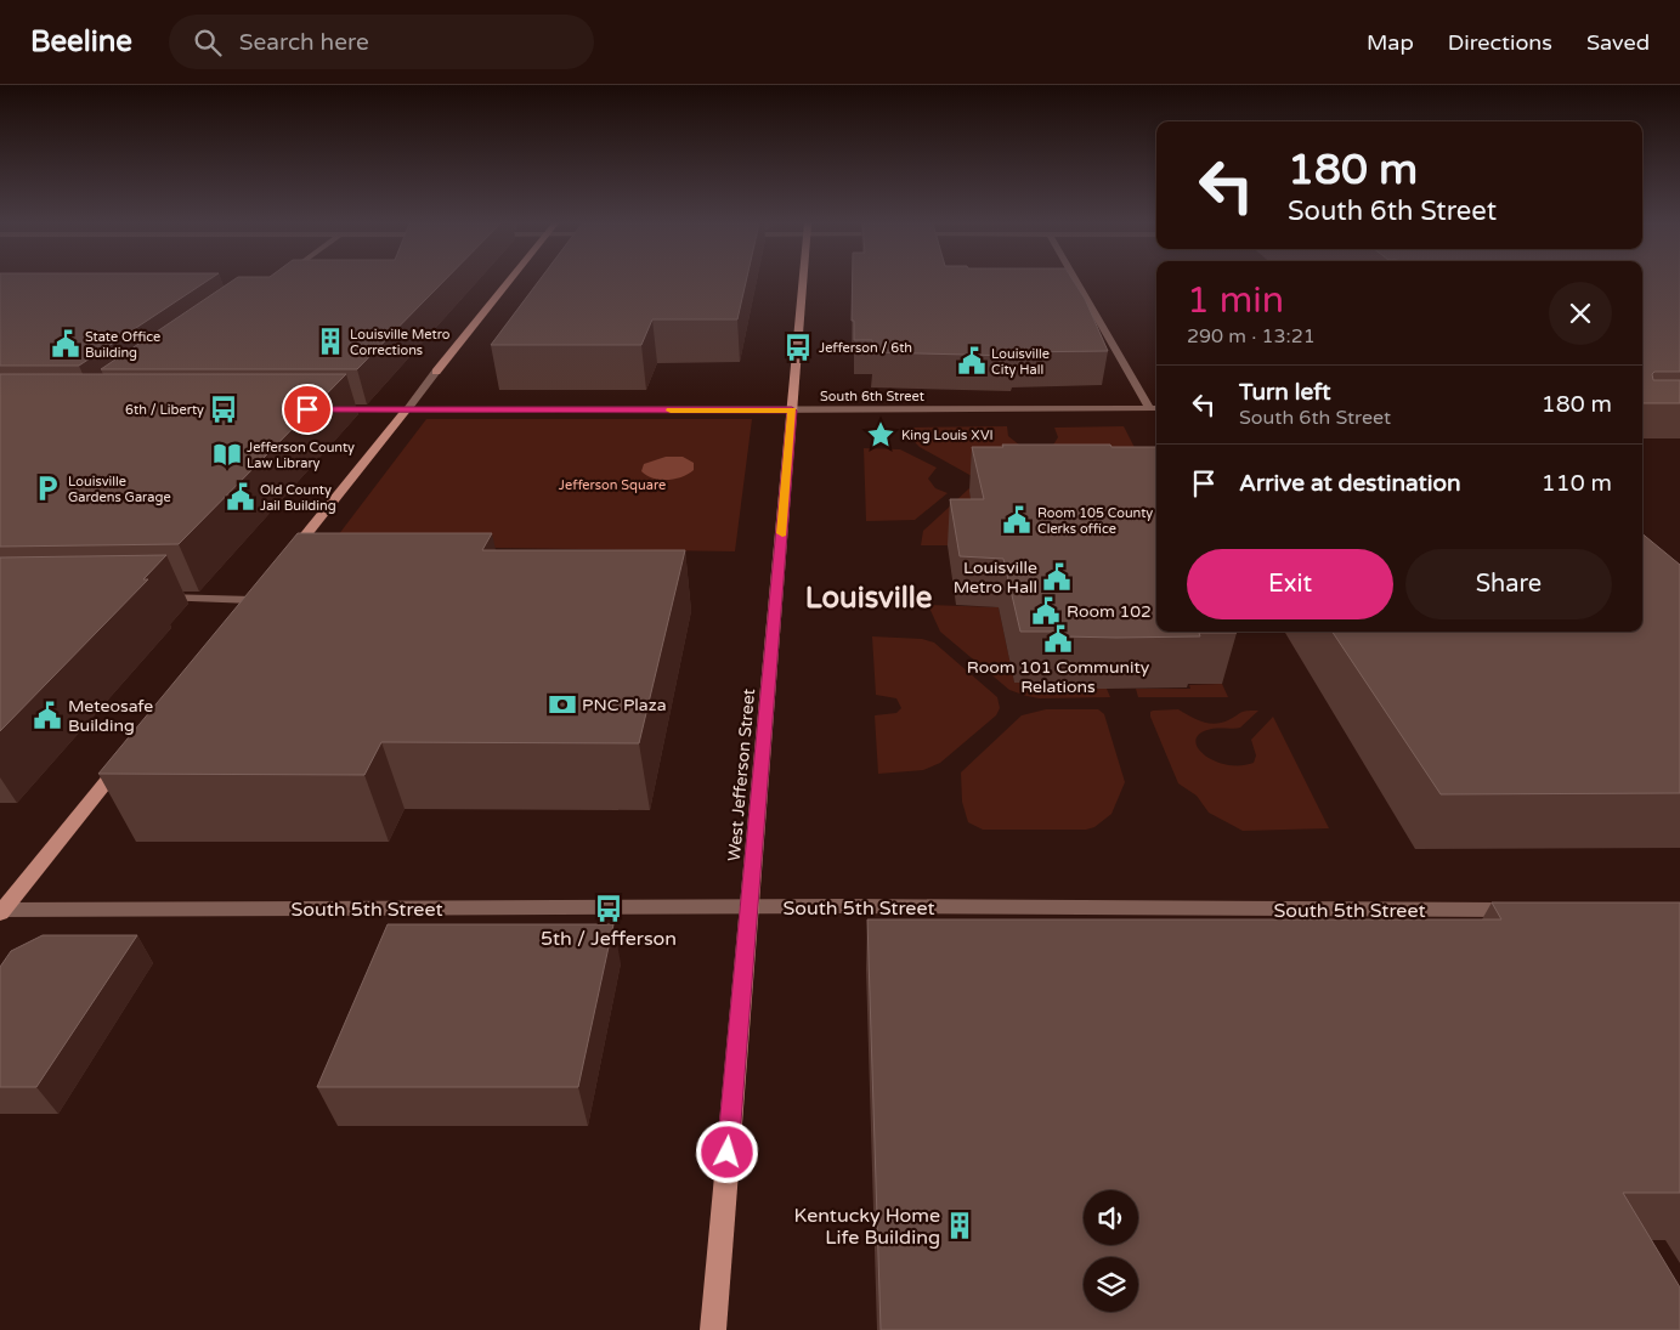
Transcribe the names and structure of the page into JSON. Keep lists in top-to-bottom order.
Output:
{
  "streets": {
    "main road": ["West Jefferson Street"],
    "street": ["South 6th Street", "South 5th Street"]
  },
  "crossings": [
    ["South 6th Street", "West Jefferson Street"],
    ["West Jefferson Street", "South 5th Street"]
  ],
  "districts": ["Louisville"],
  "parks": ["Jefferson Square"],
  "places": {
    "building": ["Louisville Metro Corrections", "Kentucky Home Life Building"],
    "public building": [
      "State Office Building",
      "Louisville City Hall",
      "Old County Jail Building",
      "Room 105 County Clerks office",
      "Louisville Metro Hall",
      "Room 102",
      "Room 101 Community Relations",
      "Meteosafe Building"
    ],
    "bus stop": ["Jefferson / 6th", "6th / Liberty", "5th / Jefferson"],
    "place": ["King Louis XVI"],
    "library": ["Jefferson County Law Library"],
    "parking": ["Louisville Gardens Garage"],
    "bank": ["PNC Plaza"]
  },
  "page": {
    "header": "Beeline",
    "search": "Search here",
    "nav": ["Map", "Directions", "Saved"],
    "turn": ["180 m", "South 6th Street"],
    "heading": ["1 min", "290 m · 13:21"],
    "list": [
      {
        "name": "Turn left",
        "note": "South 6th Street",
        "value": "180 m"
      },
      {
        "name": "Arrive at destination",
        "value": "110 m"
      }
    ],
    "buttons": ["Exit", "Share"]
  }
}
